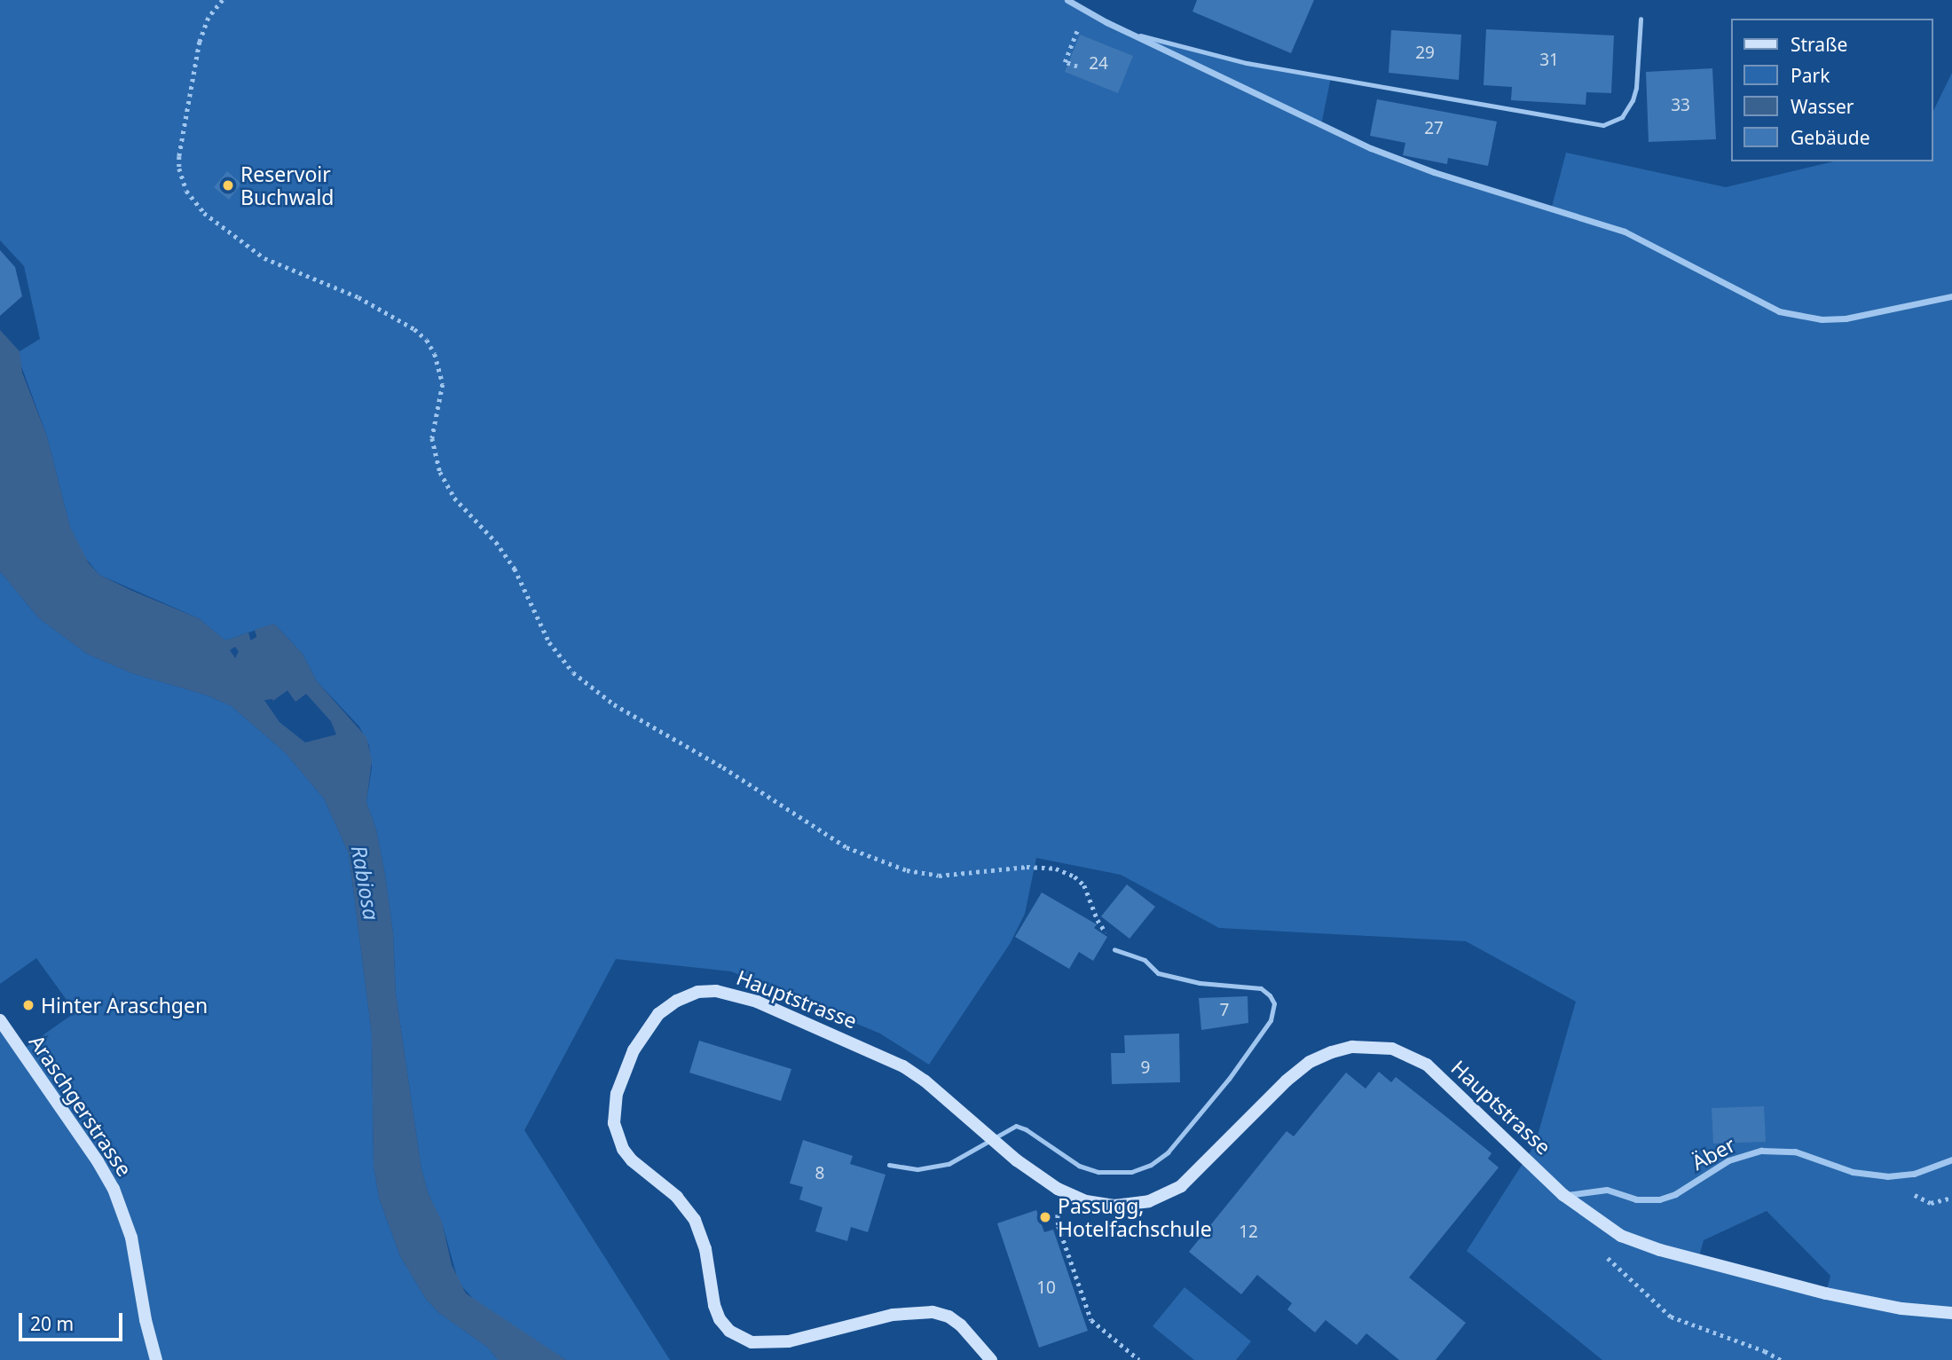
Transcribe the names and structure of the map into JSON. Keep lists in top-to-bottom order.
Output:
{
  "streets": {
    "street": ["Hauptstrasse", "Araschgerstrasse", "Äber"]
  },
  "crossings": [
    ["Hauptstrasse", "Äber"]
  ],
  "water": ["Rabiosa"],
  "places": ["Reservoir Buchwald", "Hinter Araschgen", "Passugg, Hotelfachschule"],
  "house_numbers": [
    "29",
    "31",
    "24",
    "33",
    "27",
    "7",
    "9",
    "8",
    "12",
    "10"
  ],
  "legend": [
    "Straße",
    "Park",
    "Wasser",
    "Gebäude"
  ],
  "scale_bar": "20 m"
}
